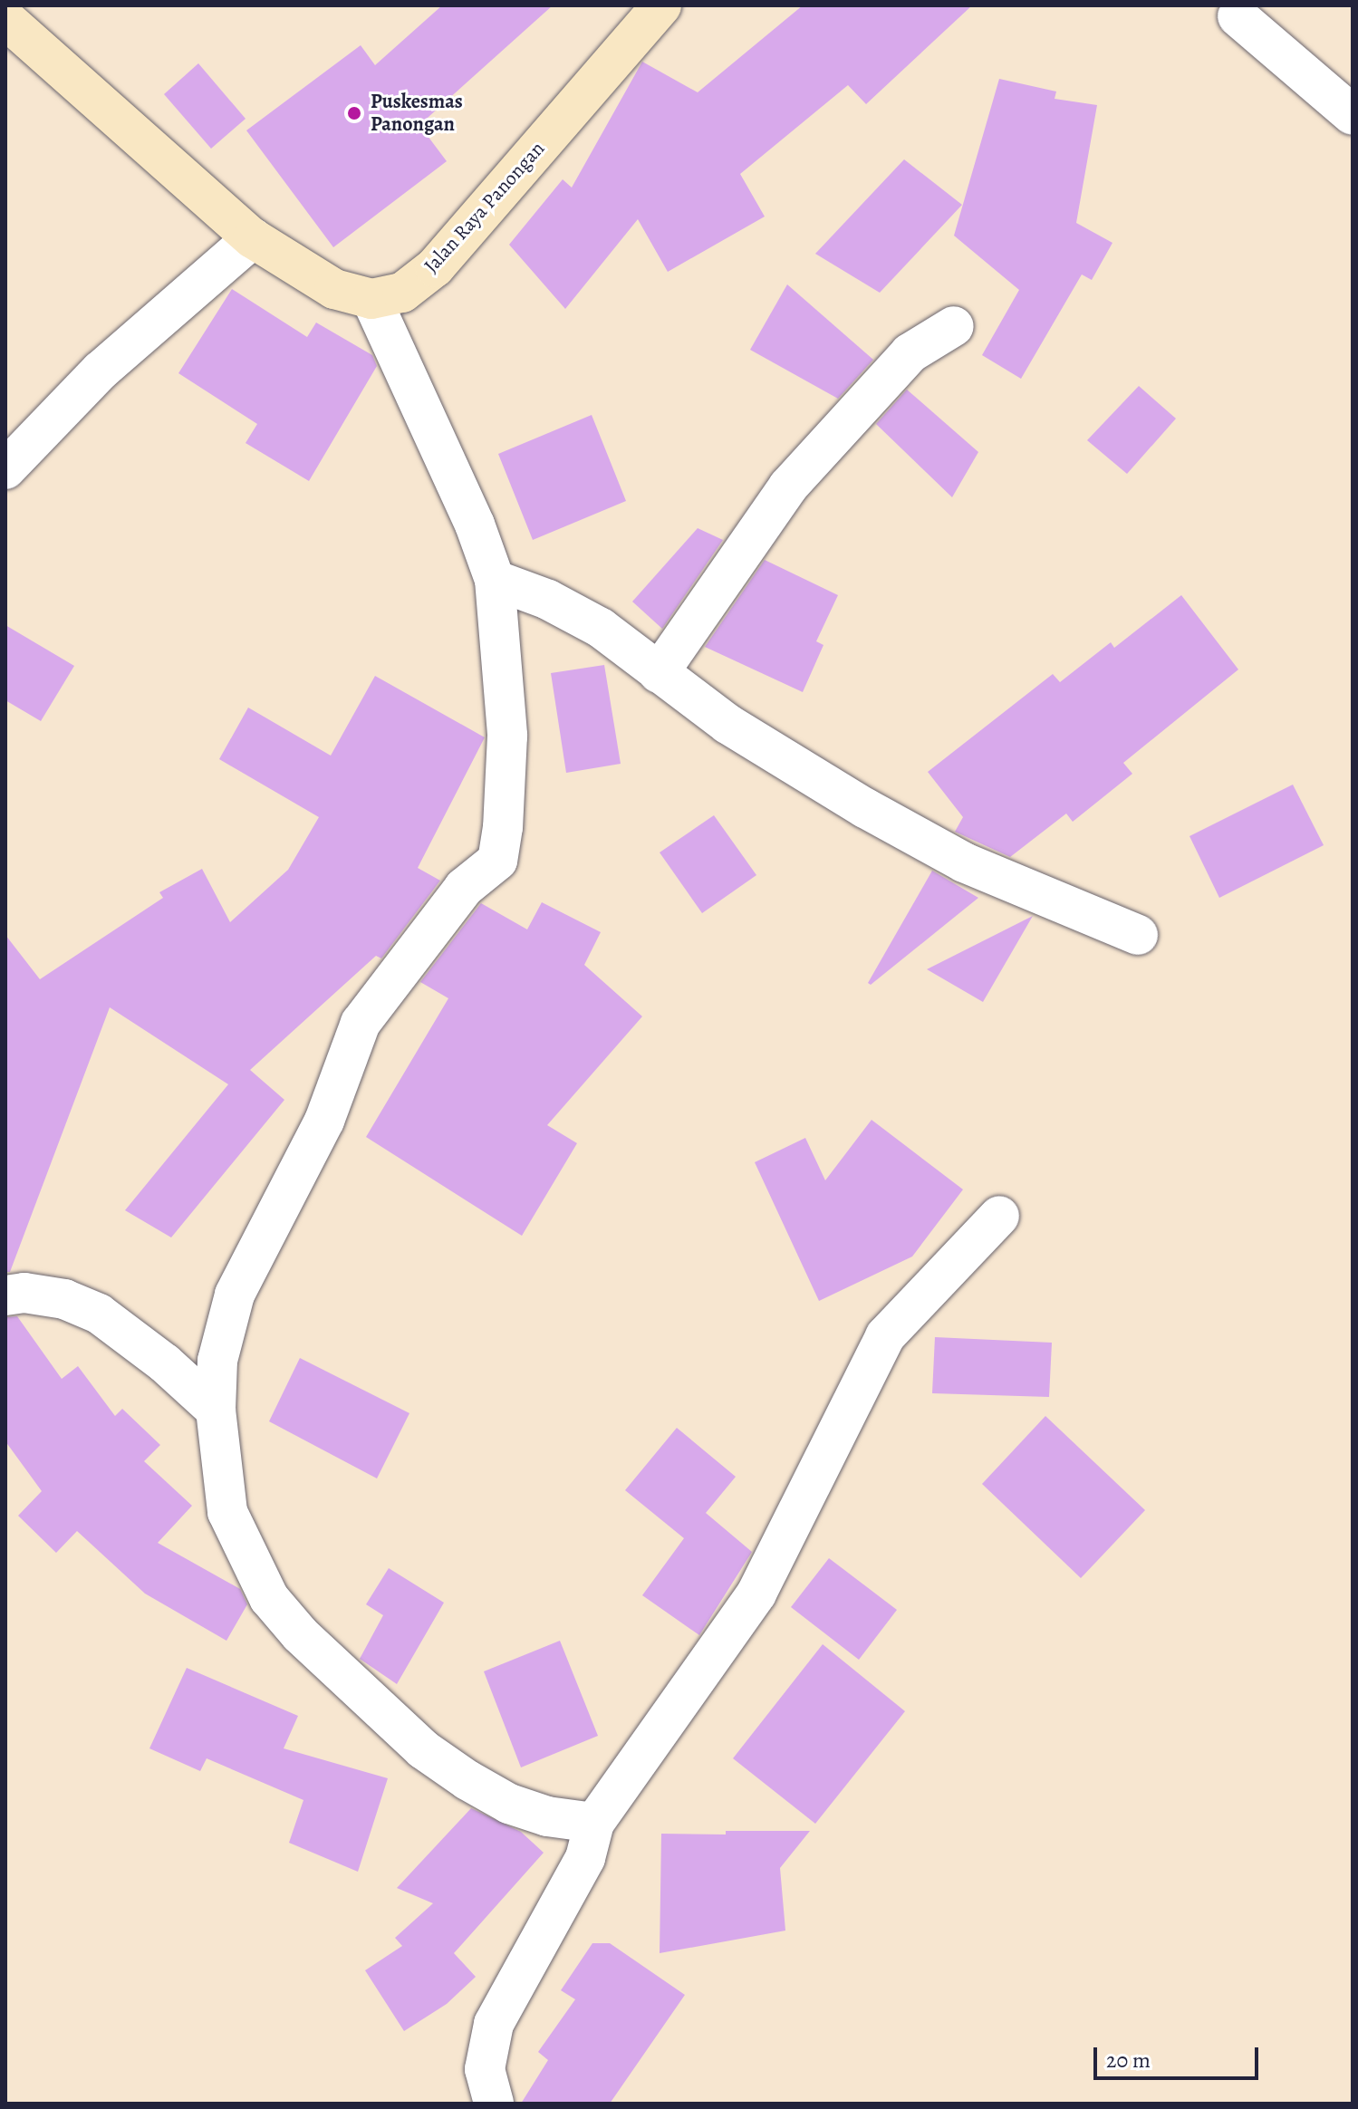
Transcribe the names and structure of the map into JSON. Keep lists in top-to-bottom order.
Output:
{
  "streets": {
    "street": ["Jalan Raya Panongan"]
  },
  "places": ["Puskesmas Panongan"],
  "scale_bar": "20 m"
}
